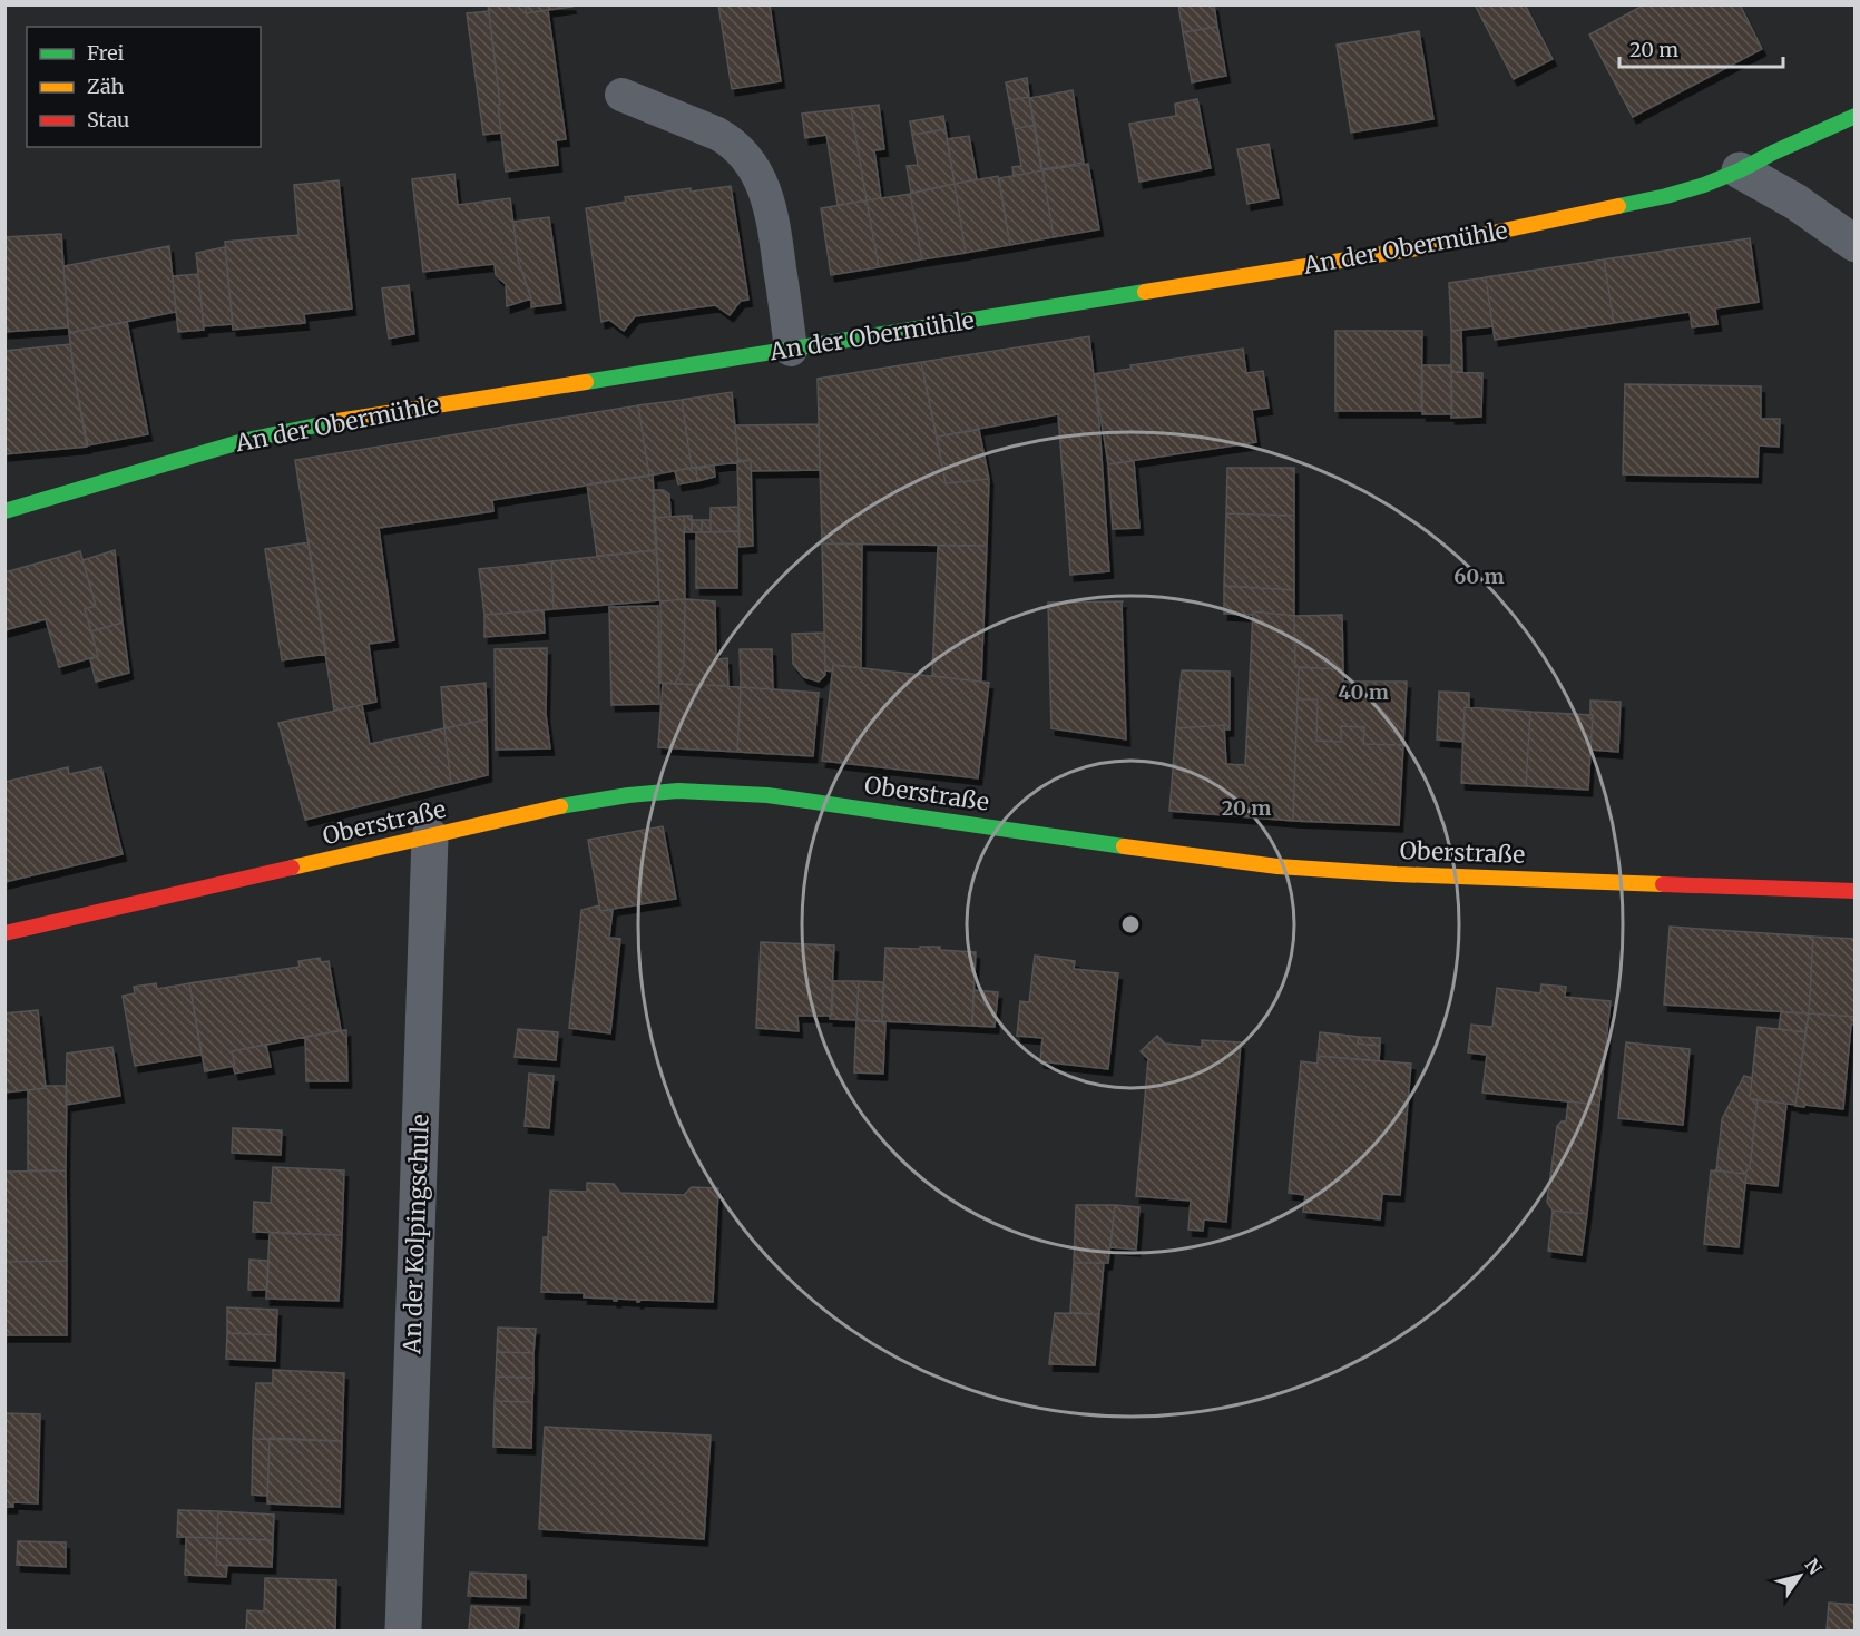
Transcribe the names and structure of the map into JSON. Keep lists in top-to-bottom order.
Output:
{
  "streets": {
    "street": ["An der Obermühle", "Oberstraße", "An der Kolpingschule"]
  },
  "crossings": [
    ["Oberstraße", "An der Kolpingschule"]
  ],
  "legend": ["Frei", "Zäh", "Stau"],
  "scale_bar": "20 m",
  "north": "top right",
  "rings": ["60 m", "40 m", "20 m"]
}
